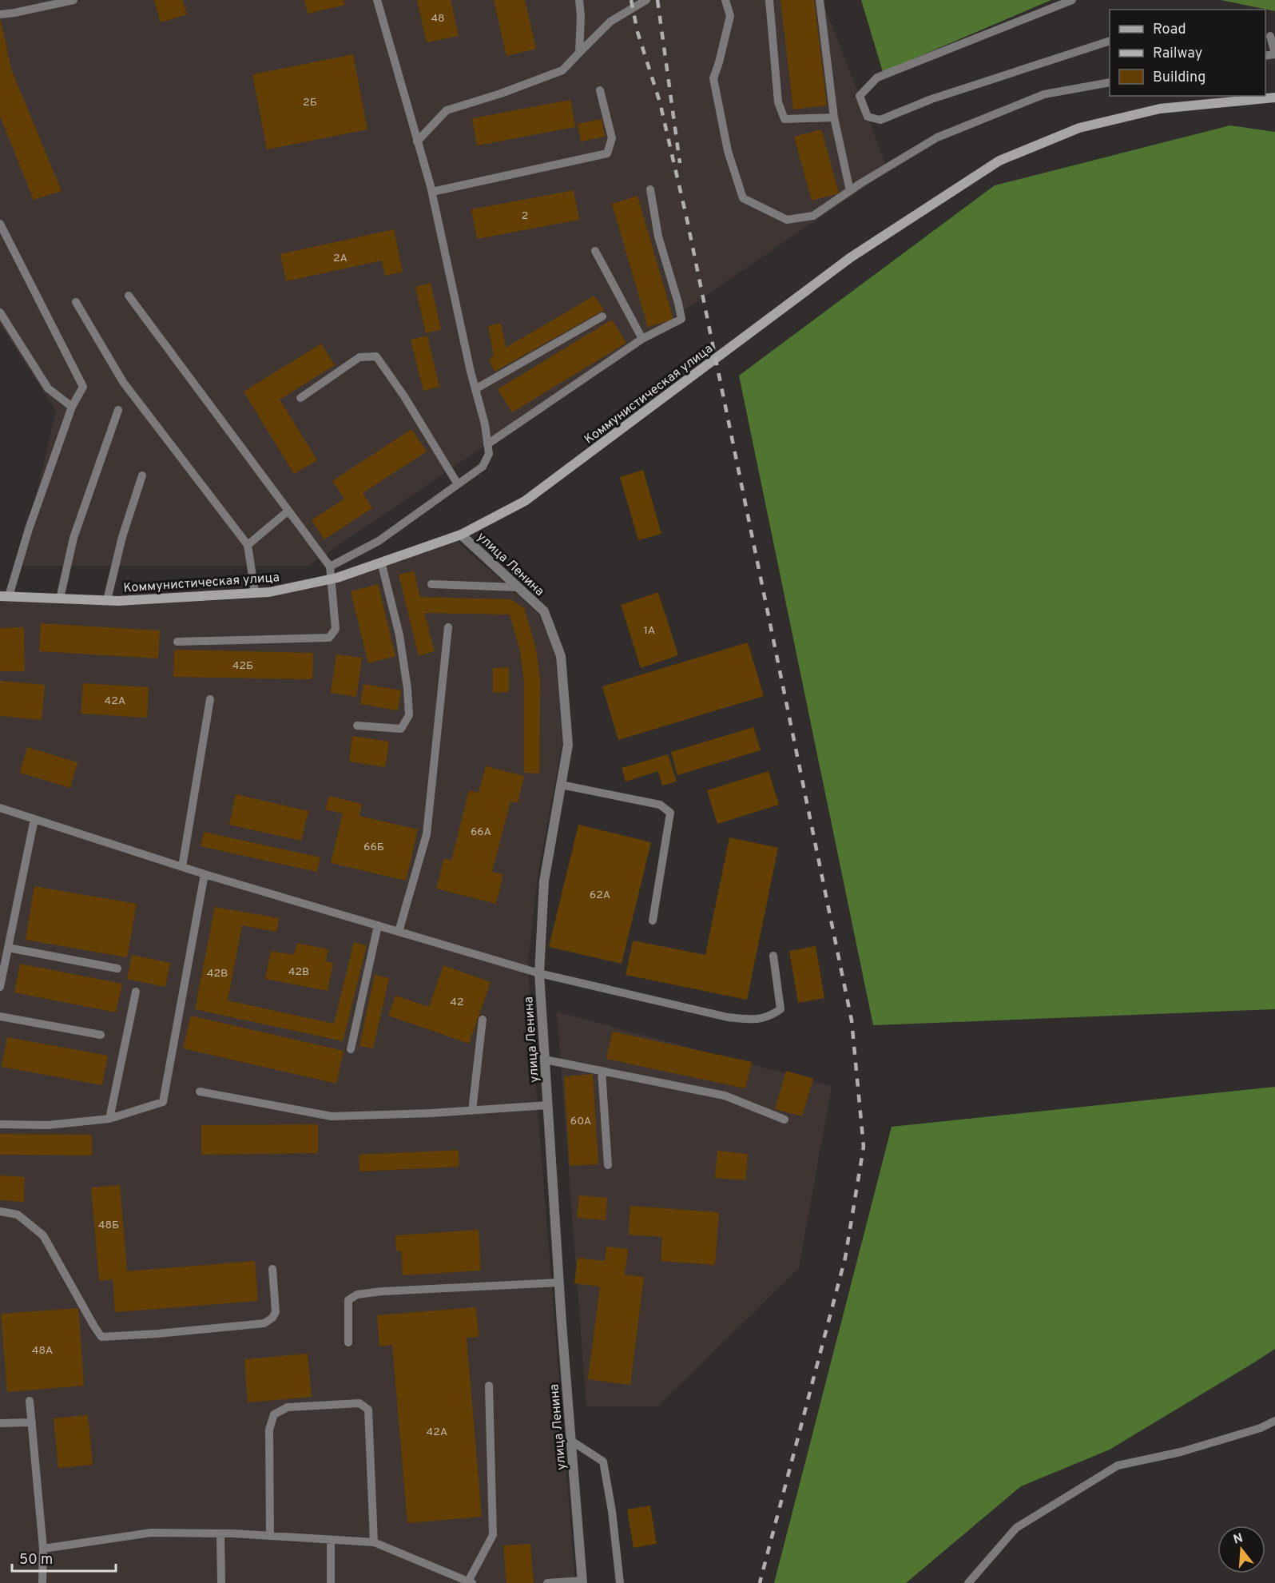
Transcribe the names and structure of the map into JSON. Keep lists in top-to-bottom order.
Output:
{
  "streets": {
    "main road": ["Коммунистическая улица"],
    "street": ["улица Ленина"]
  },
  "crossings": [
    ["Коммунистическая улица", "улица Ленина"]
  ],
  "house_numbers": [
    "48",
    "2Б",
    "2",
    "2А",
    "1А",
    "42Б",
    "42А",
    "66А",
    "66Б",
    "62А",
    "42В",
    "42В",
    "42",
    "60А",
    "48Б",
    "48А",
    "42А"
  ],
  "legend": ["Road", "Railway", "Building"],
  "scale_bar": "50 m",
  "north": "top"
}
